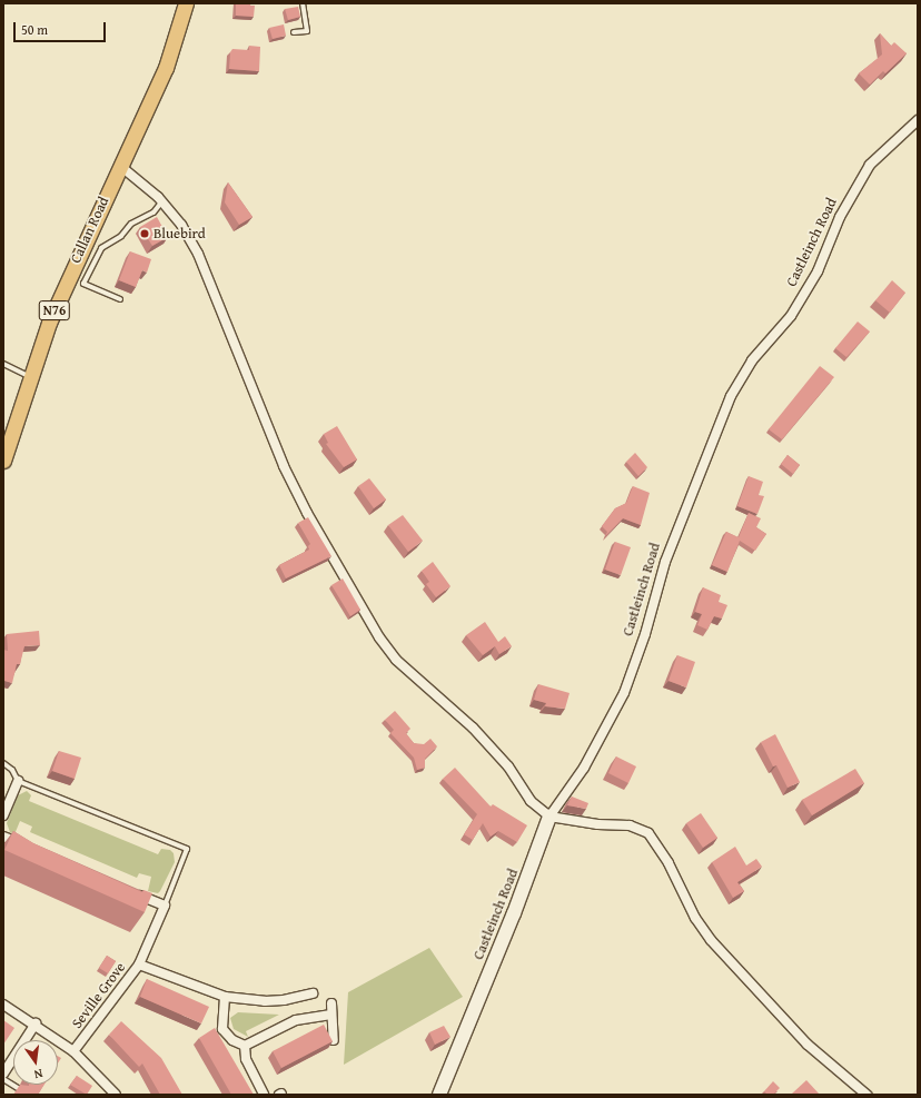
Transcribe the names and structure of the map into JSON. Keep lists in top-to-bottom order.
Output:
{
  "streets": {
    "main road": ["Callan Road", "N76"],
    "street": ["Castleinch Road", "Seville Grove"]
  },
  "places": ["Bluebird"],
  "scale_bar": "50 m",
  "north": "bottom"
}
